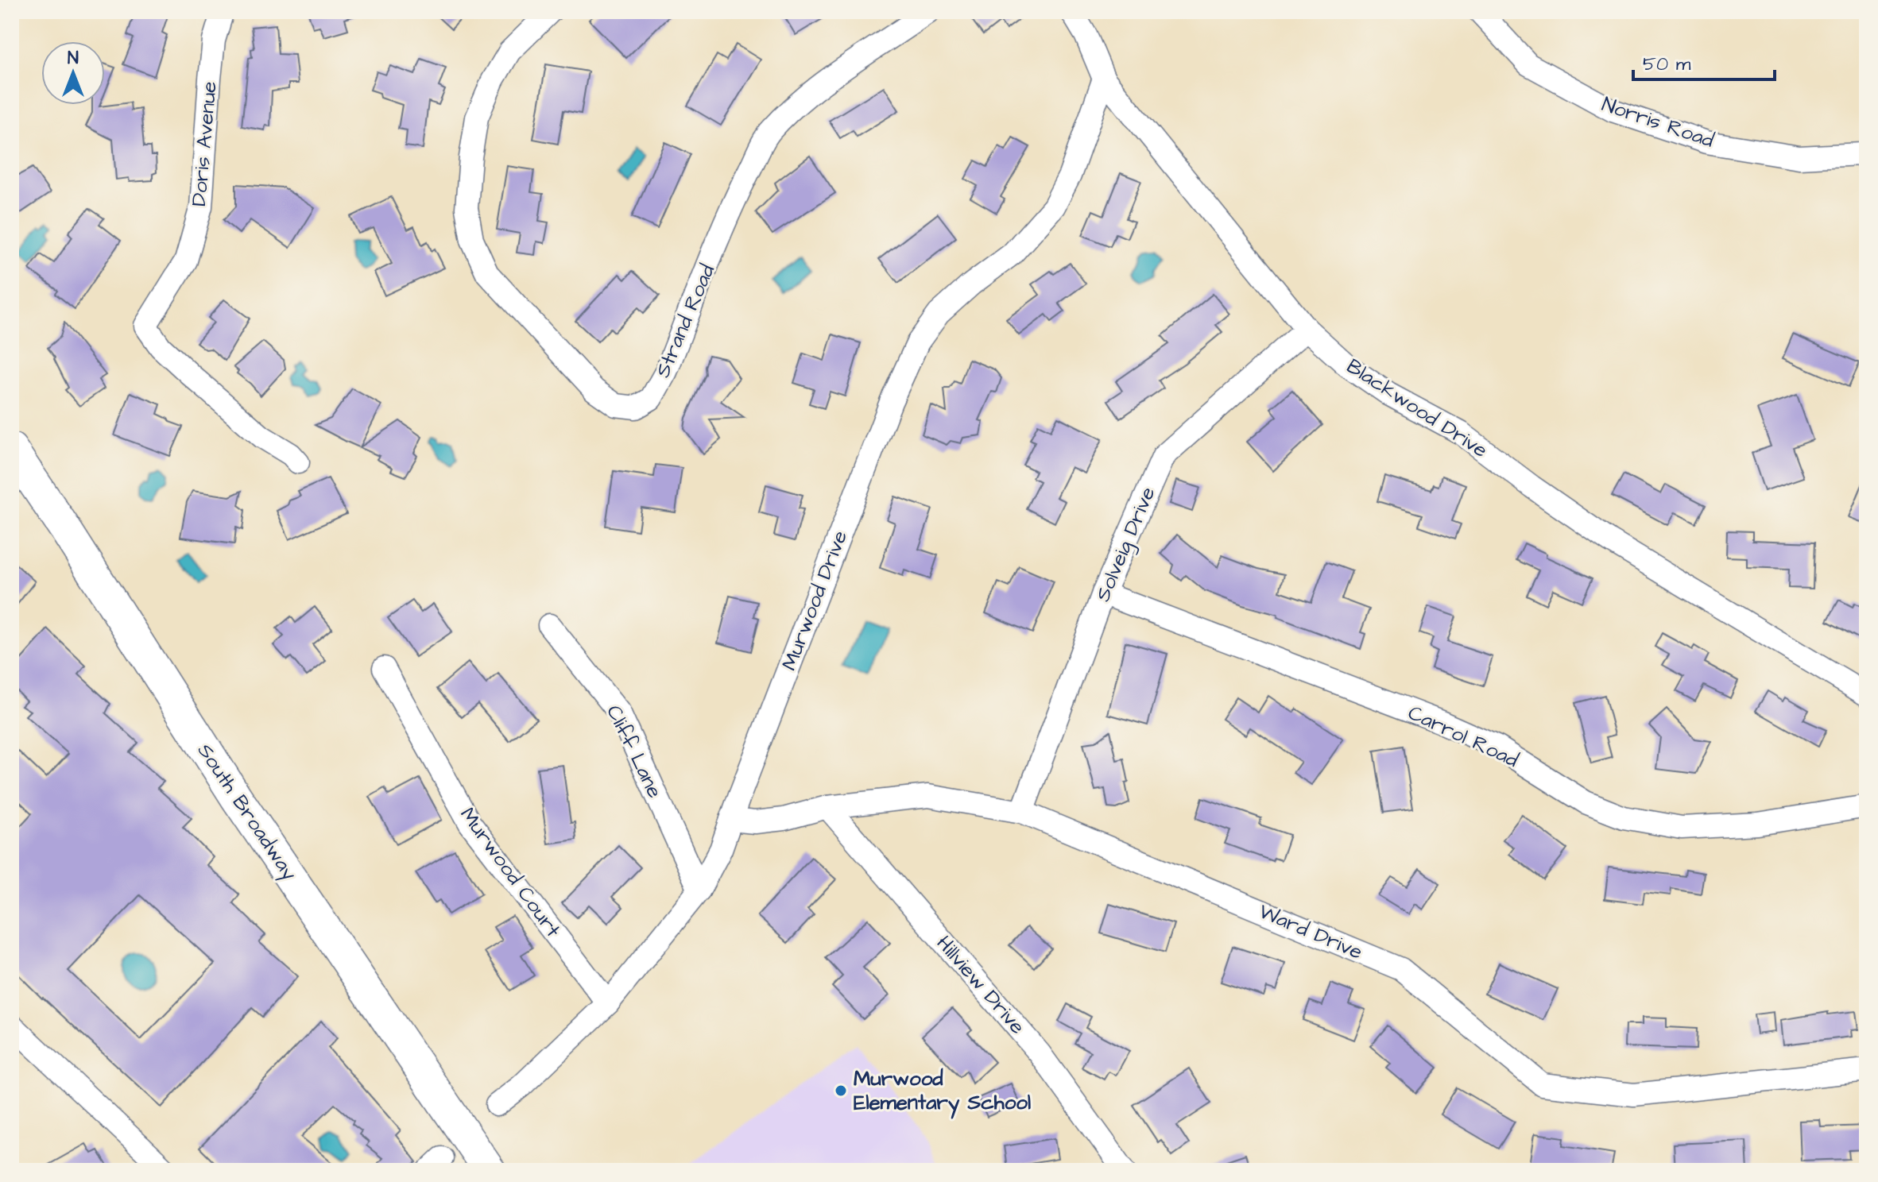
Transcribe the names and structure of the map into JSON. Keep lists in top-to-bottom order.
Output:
{
  "streets": {
    "main road": ["South Broadway"],
    "street": [
      "Norris Road",
      "Doris Avenue",
      "Strand Road",
      "Blackwood Drive",
      "Solveig Drive",
      "Murwood Drive",
      "Carrol Road",
      "Cliff Lane",
      "Murwood Court",
      "Ward Drive",
      "Hillview Drive"
    ]
  },
  "crossings": [
    ["Blackwood Drive", "Solveig Drive"],
    ["Blackwood Drive", "Murwood Drive"],
    ["Solveig Drive", "Carrol Road"],
    ["Solveig Drive", "Ward Drive"],
    ["Murwood Drive", "Cliff Lane"],
    ["Murwood Drive", "Murwood Court"],
    ["Murwood Drive", "Ward Drive"],
    ["Ward Drive", "Hillview Drive"]
  ],
  "places": ["Murwood Elementary School"],
  "scale_bar": "50 m",
  "north": "top"
}
